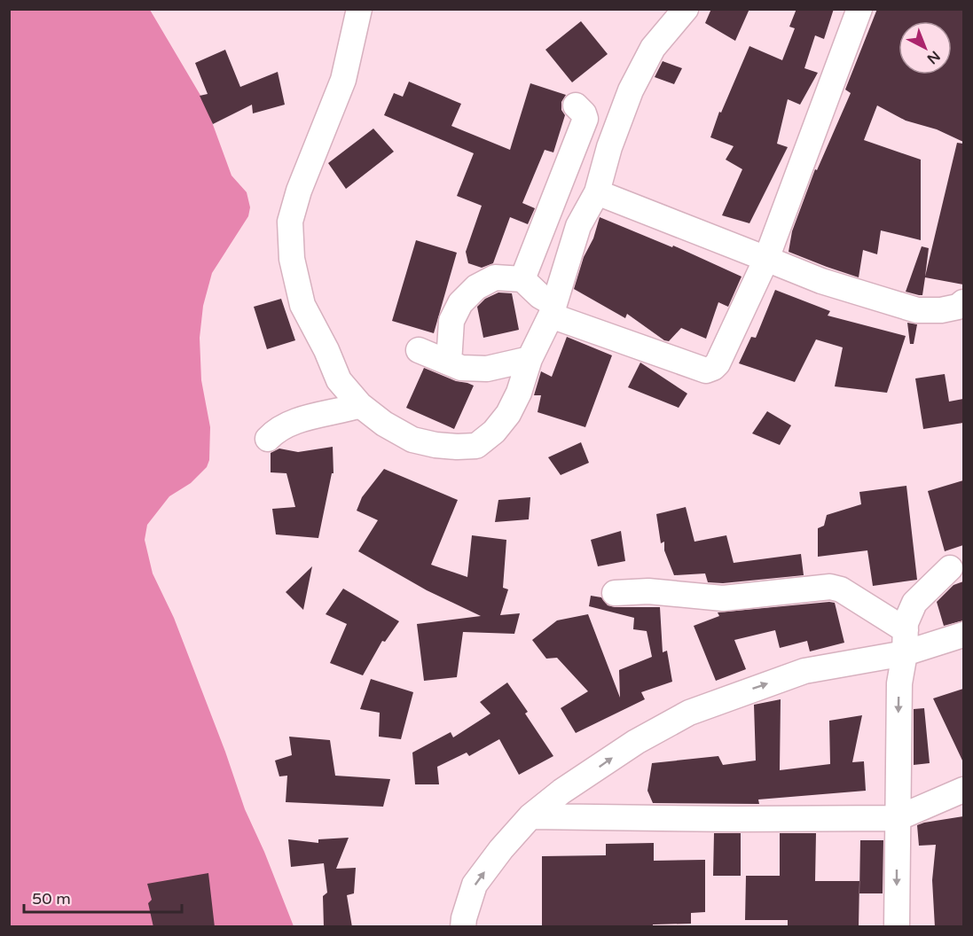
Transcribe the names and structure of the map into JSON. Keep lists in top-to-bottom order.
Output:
{
  "scale_bar": "50 m",
  "north": "bottom right"
}
